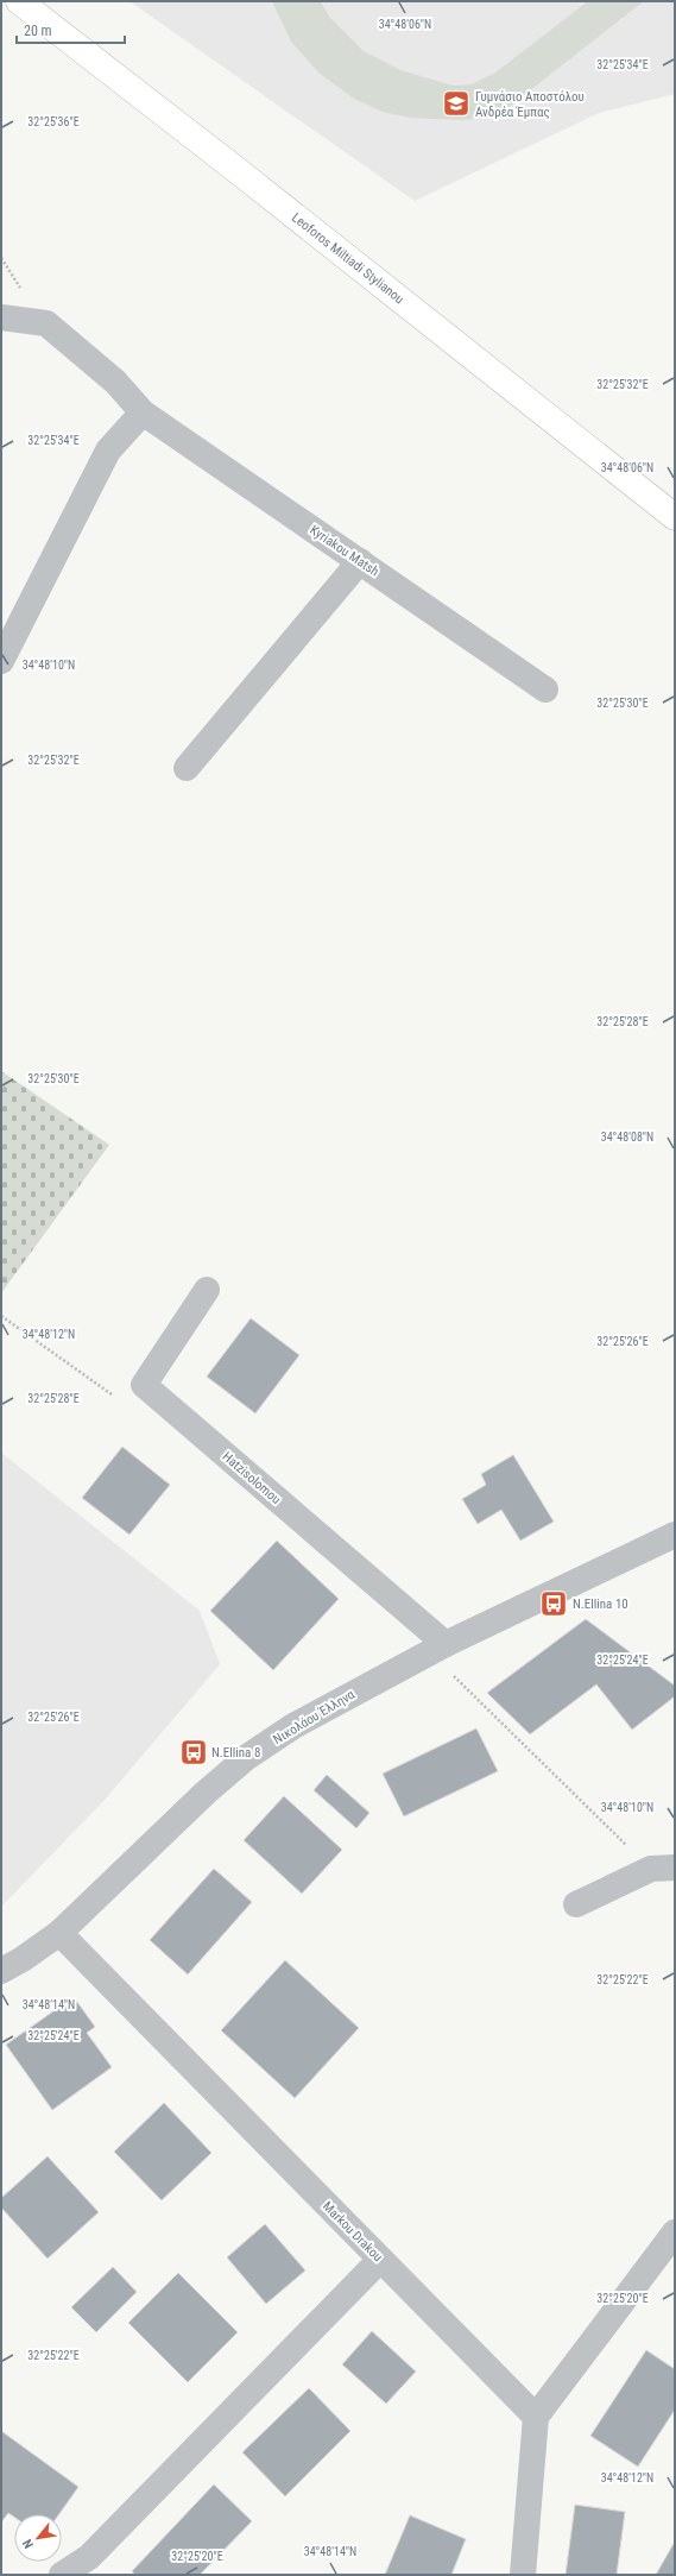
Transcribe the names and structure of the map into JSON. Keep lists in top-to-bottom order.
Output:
{
  "streets": {
    "main road": ["Leoforos Miltiadi Stylianou"],
    "street": [
      "Kyriakou Matsh",
      "Hatzisolomou",
      "Νικολάου Έλληνα",
      "Markou Drakou"
    ]
  },
  "crossings": [
    ["Hatzisolomou", "Νικολάου Έλληνα"],
    ["Νικολάου Έλληνα", "Markou Drakou"]
  ],
  "places": {
    "school or university": ["Γυμνάσιο Αποστόλου Ανδρέα Έμπας"],
    "bus stop": ["N.Ellina 10", "N.Ellina 8"]
  },
  "scale_bar": "20 m",
  "north": "bottom left",
  "coordinates": [
    "34°48'06\"N",
    "32°25'34\"E",
    "32°25'36\"E",
    "32°25'32\"E",
    "34°48'10\"N",
    "32°25'30\"E",
    "32°25'28\"E",
    "34°48'08\"N",
    "34°48'12\"N",
    "32°25'26\"E",
    "32°25'24\"E",
    "32°25'22\"E",
    "34°48'14\"N",
    "32°25'20\"E"
  ]
}
